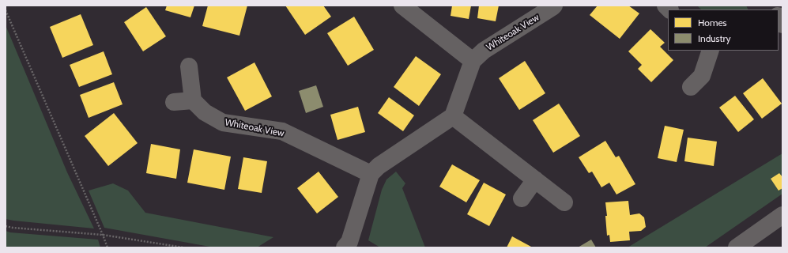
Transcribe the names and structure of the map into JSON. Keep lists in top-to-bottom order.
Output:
{
  "streets": {
    "street": ["Whiteoak View"]
  },
  "legend": ["Homes", "Industry"]
}
